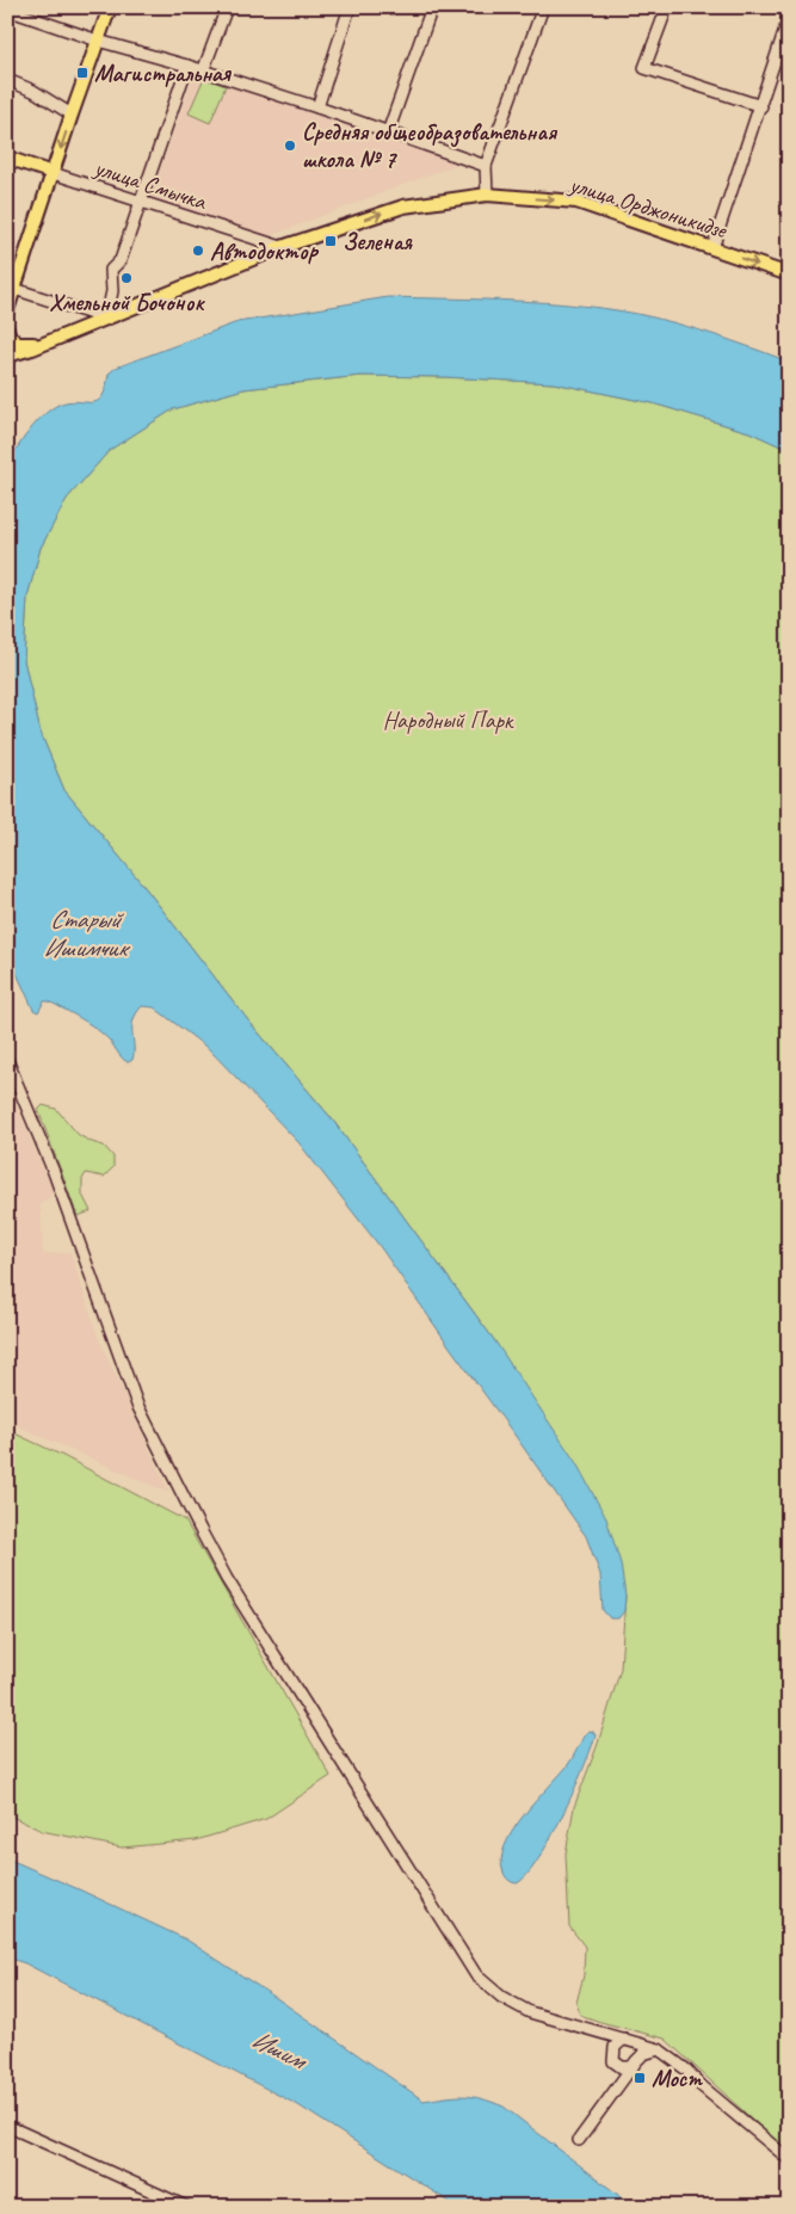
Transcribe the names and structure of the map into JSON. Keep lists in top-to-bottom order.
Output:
{
  "streets": {
    "main road": ["улица Смычка", "улица Орджоникидзе"]
  },
  "crossings": [
    ["улица Смычка", "улица Орджоникидзе"]
  ],
  "one_way": ["улица Орджоникидзе"],
  "water": ["Старый Ишимчик", "Ишим"],
  "parks": ["Народный Парк"],
  "places": {
    "transit": ["Магистральная", "Зеленая", "Мост"],
    "other": ["Средняя общеобразовательная школа № 7", "Автодоктор", "Хмельной Бочонок"]
  }
}
